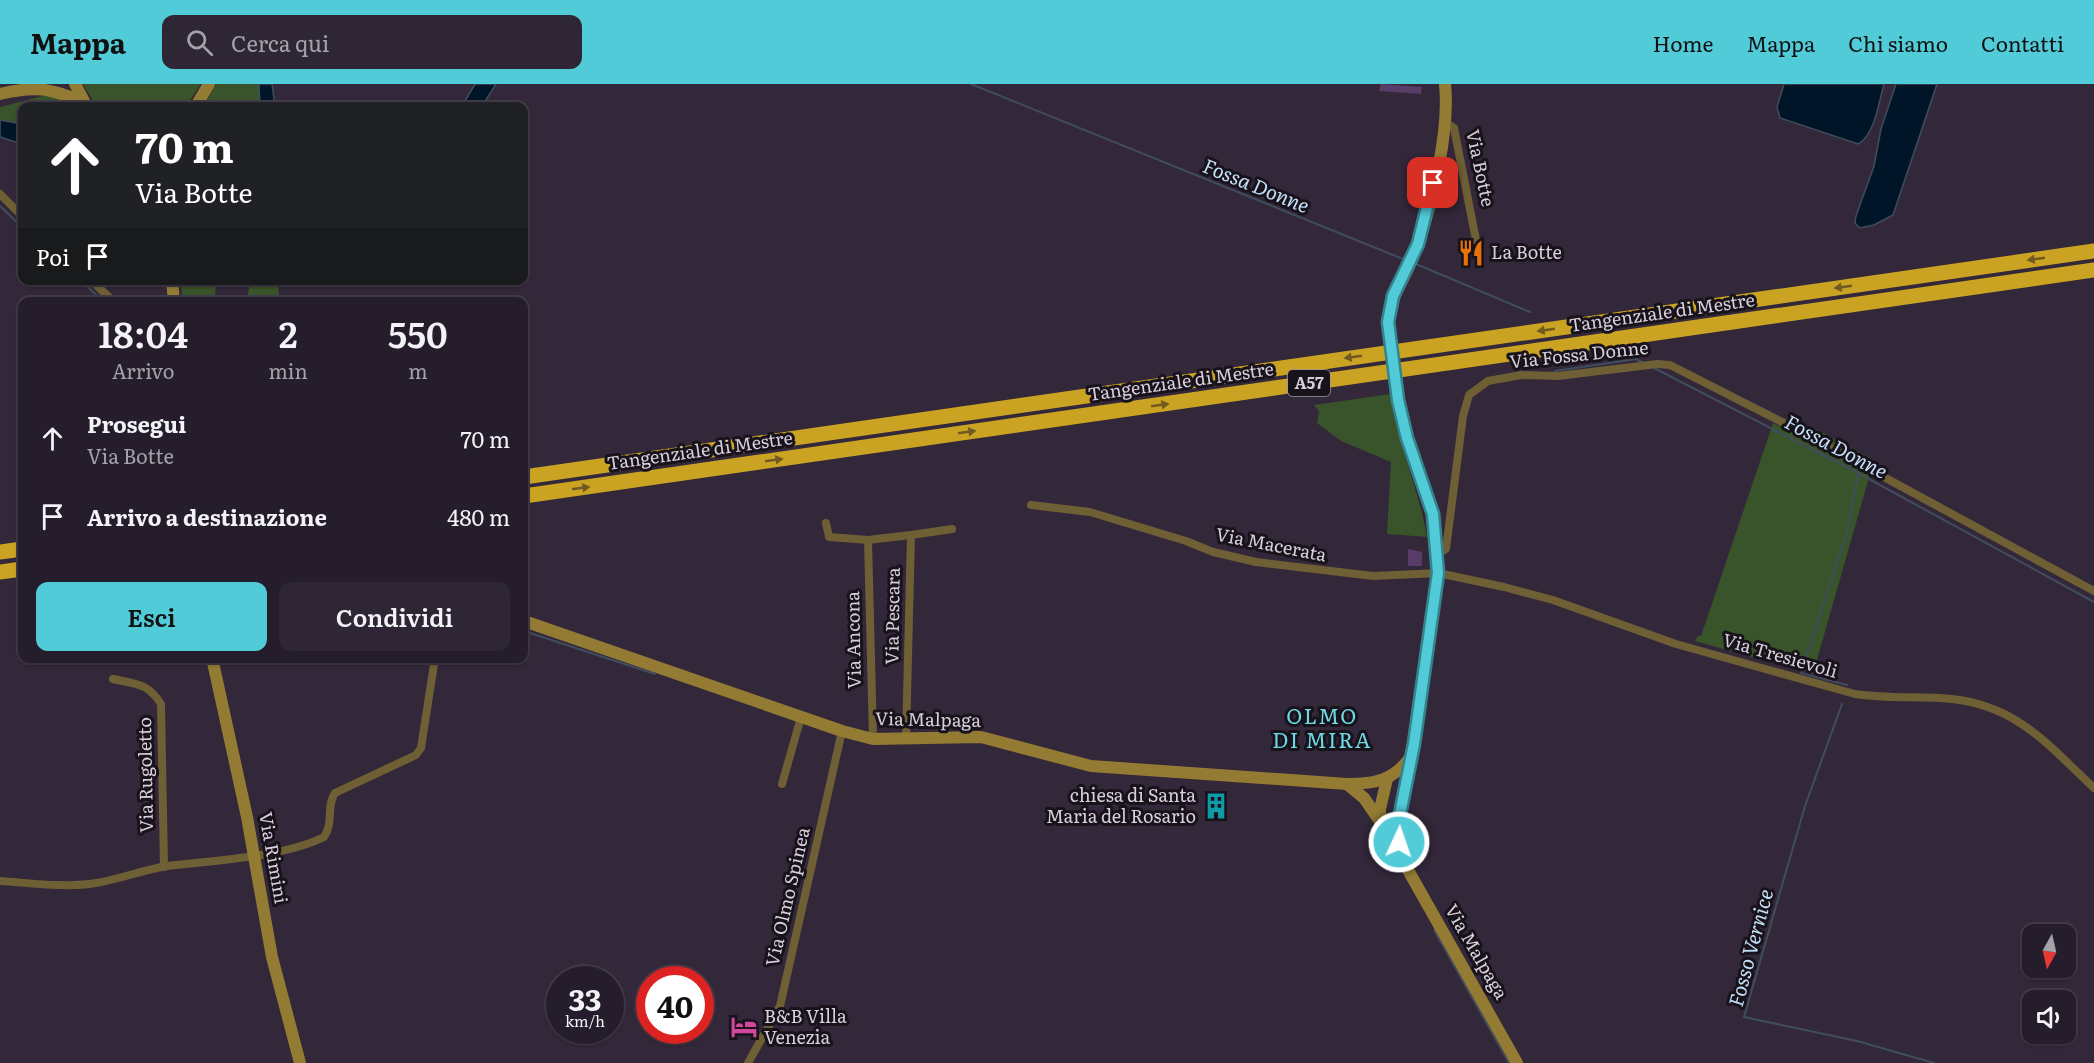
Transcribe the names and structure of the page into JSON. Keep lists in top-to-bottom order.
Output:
{
  "streets": {
    "highway": ["Tangenziale di Mestre", "A57"],
    "street": [
      "Via Botte",
      "Via Fossa Donne",
      "Via Macerata",
      "Via Pescara",
      "Via Ancona",
      "Via Tresievoli",
      "Via Malpaga",
      "Via Rugoletto",
      "Via Rimini",
      "Via Olmo Spinea"
    ]
  },
  "crossings": [
    ["Via Botte", "Via Fossa Donne"],
    ["Via Botte", "Via Macerata"],
    ["Via Botte", "Via Tresievoli"],
    ["Via Botte", "Via Malpaga"],
    ["Via Macerata", "Via Tresievoli"],
    ["Via Pescara", "Via Malpaga"],
    ["Via Ancona", "Via Malpaga"],
    ["Via Malpaga", "Via Olmo Spinea"]
  ],
  "districts": ["OLMO DI MIRA"],
  "water": ["Fossa Donne", "Fosso Vernice"],
  "places": {
    "restaurant": ["La Botte"],
    "building": ["chiesa di Santa Maria del Rosario"],
    "hotel": ["B&B Villa Venezia"]
  },
  "north": "bottom",
  "page": {
    "header": "Mappa",
    "search": "Cerca qui",
    "nav": [
      "Home",
      "Mappa",
      "Chi siamo",
      "Contatti"
    ],
    "turn": ["70 m", "Via Botte"],
    "then": "Poi",
    "eta": [
      "18:04",
      "Arrivo",
      "2",
      "min",
      "550",
      "m"
    ],
    "list": [
      {
        "name": "Prosegui",
        "note": "Via Botte",
        "value": "70 m"
      },
      {
        "name": "Arrivo a destinazione",
        "value": "480 m"
      }
    ],
    "buttons": ["Esci", "Condividi"],
    "speed": "33 km/h",
    "limit": "40"
  }
}
